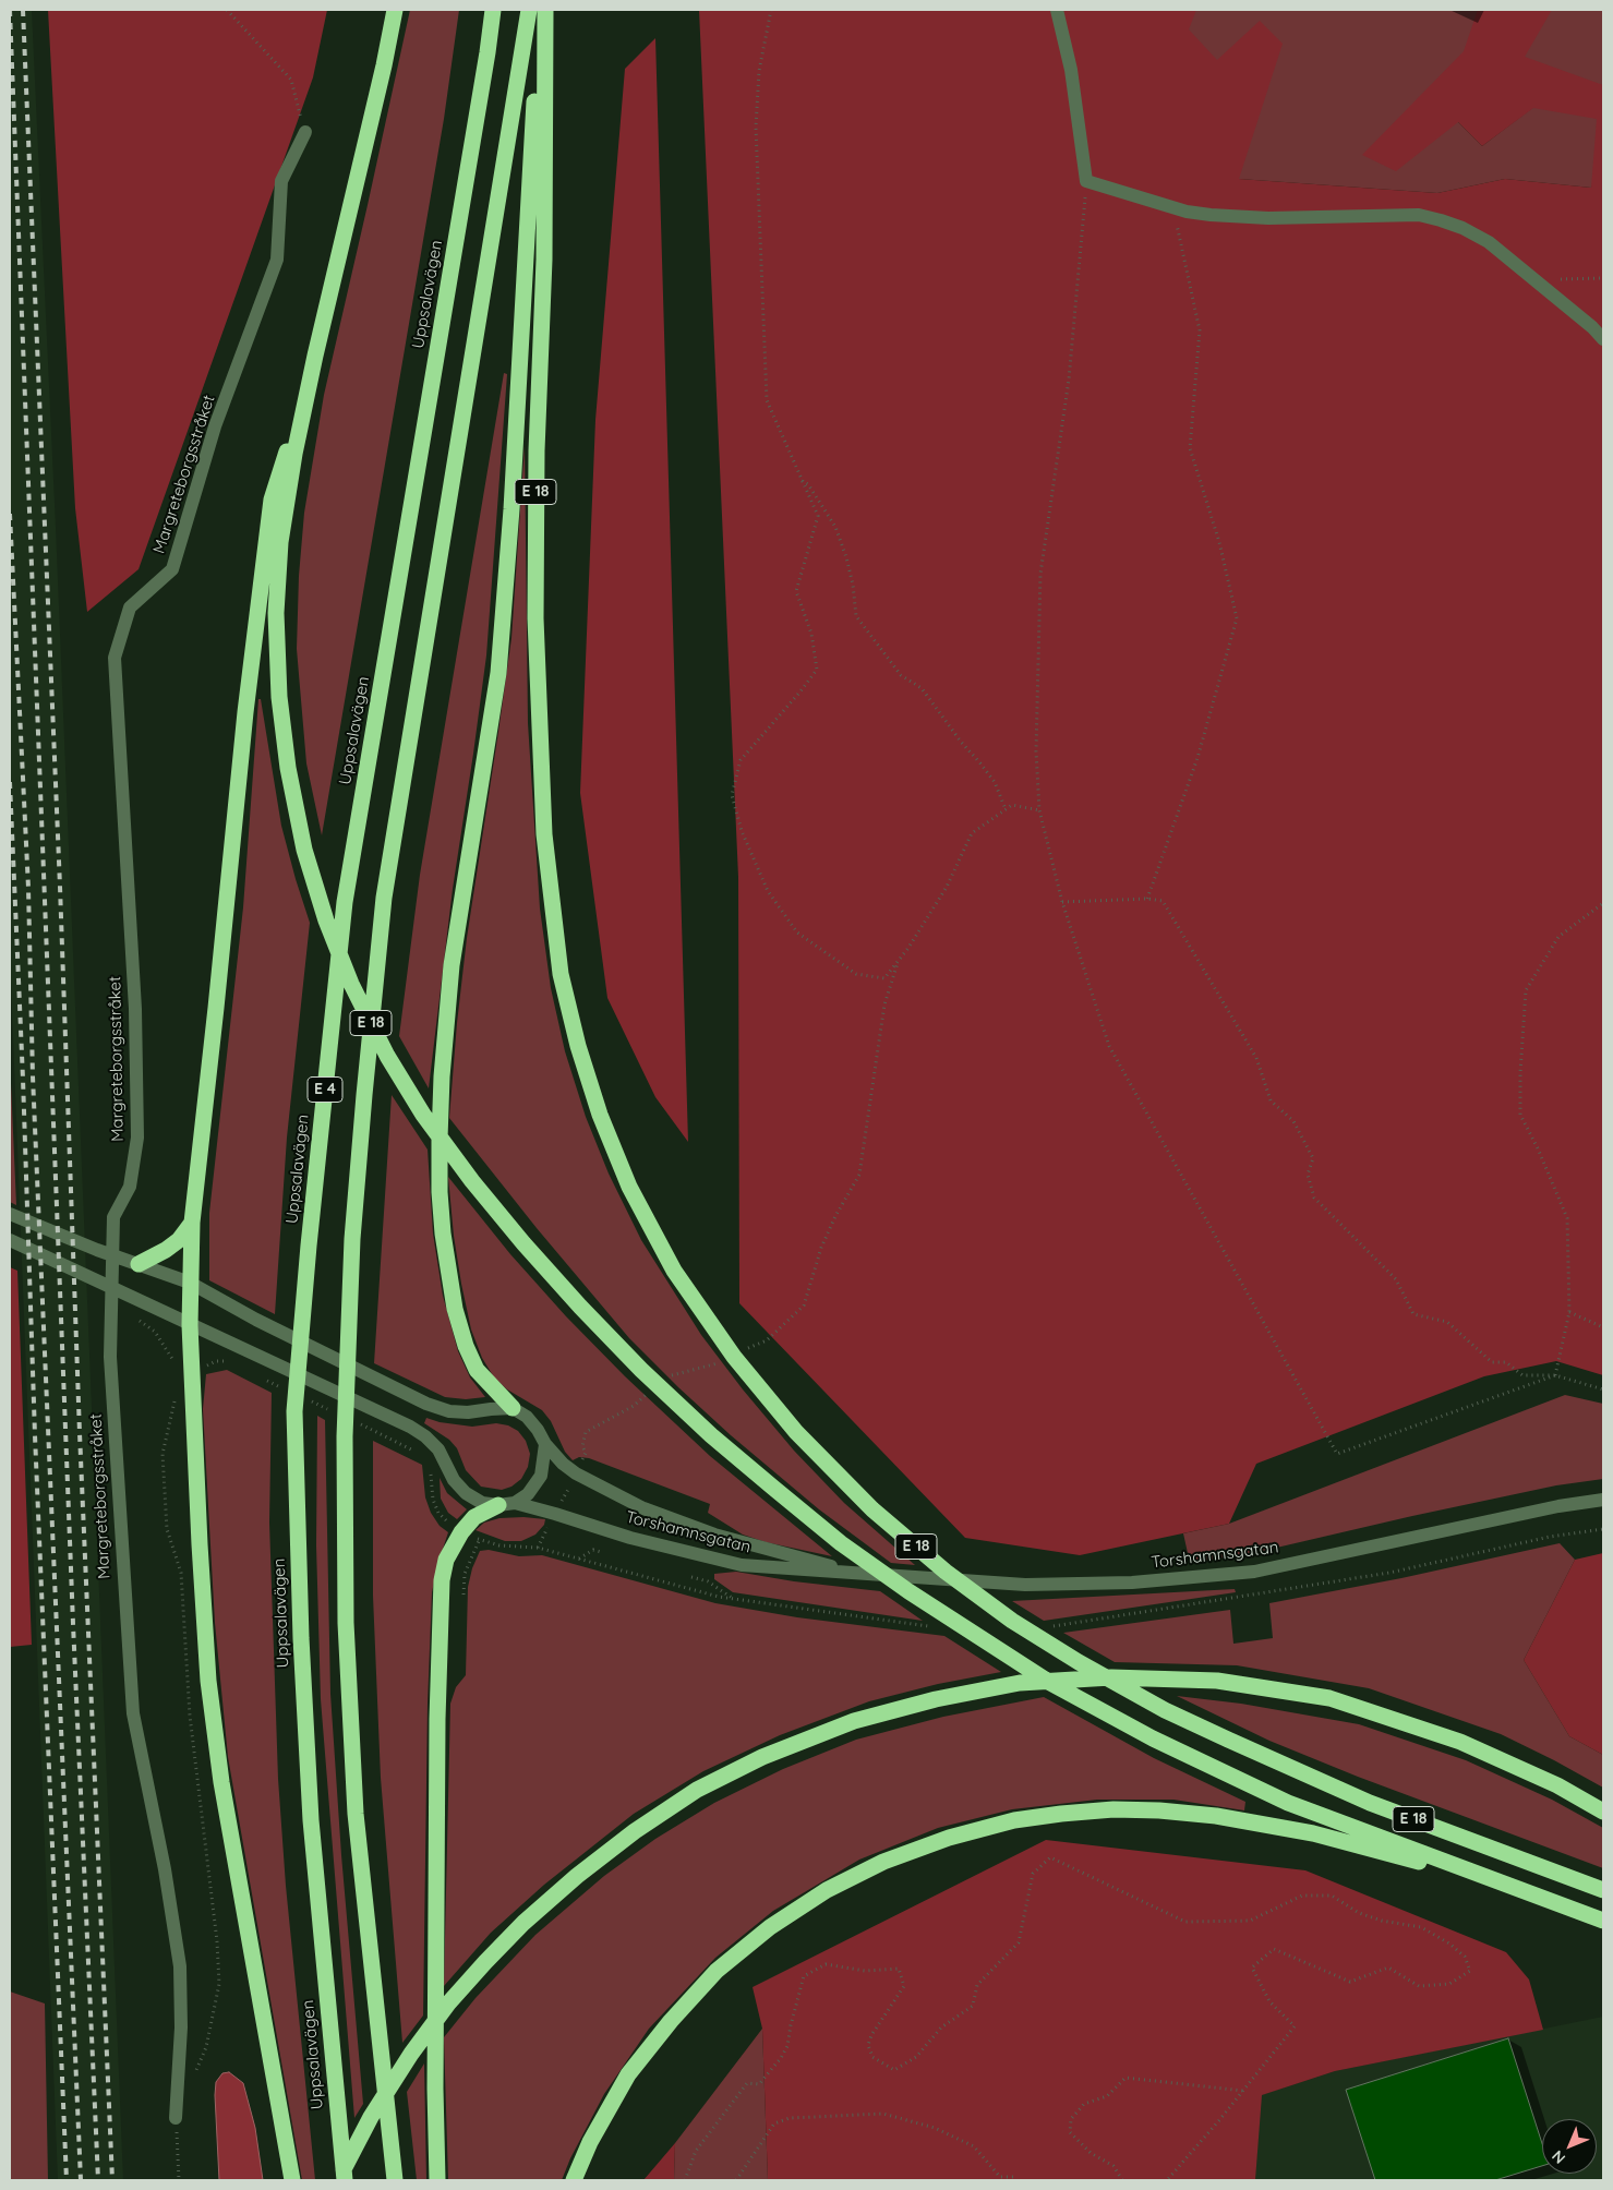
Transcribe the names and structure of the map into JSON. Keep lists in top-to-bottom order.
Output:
{
  "streets": {
    "highway": ["Uppsalavägen", "E 18", "E 4"],
    "street": ["Margreteborgsstråket", "Torshamnsgatan"]
  },
  "north": "bottom left"
}
